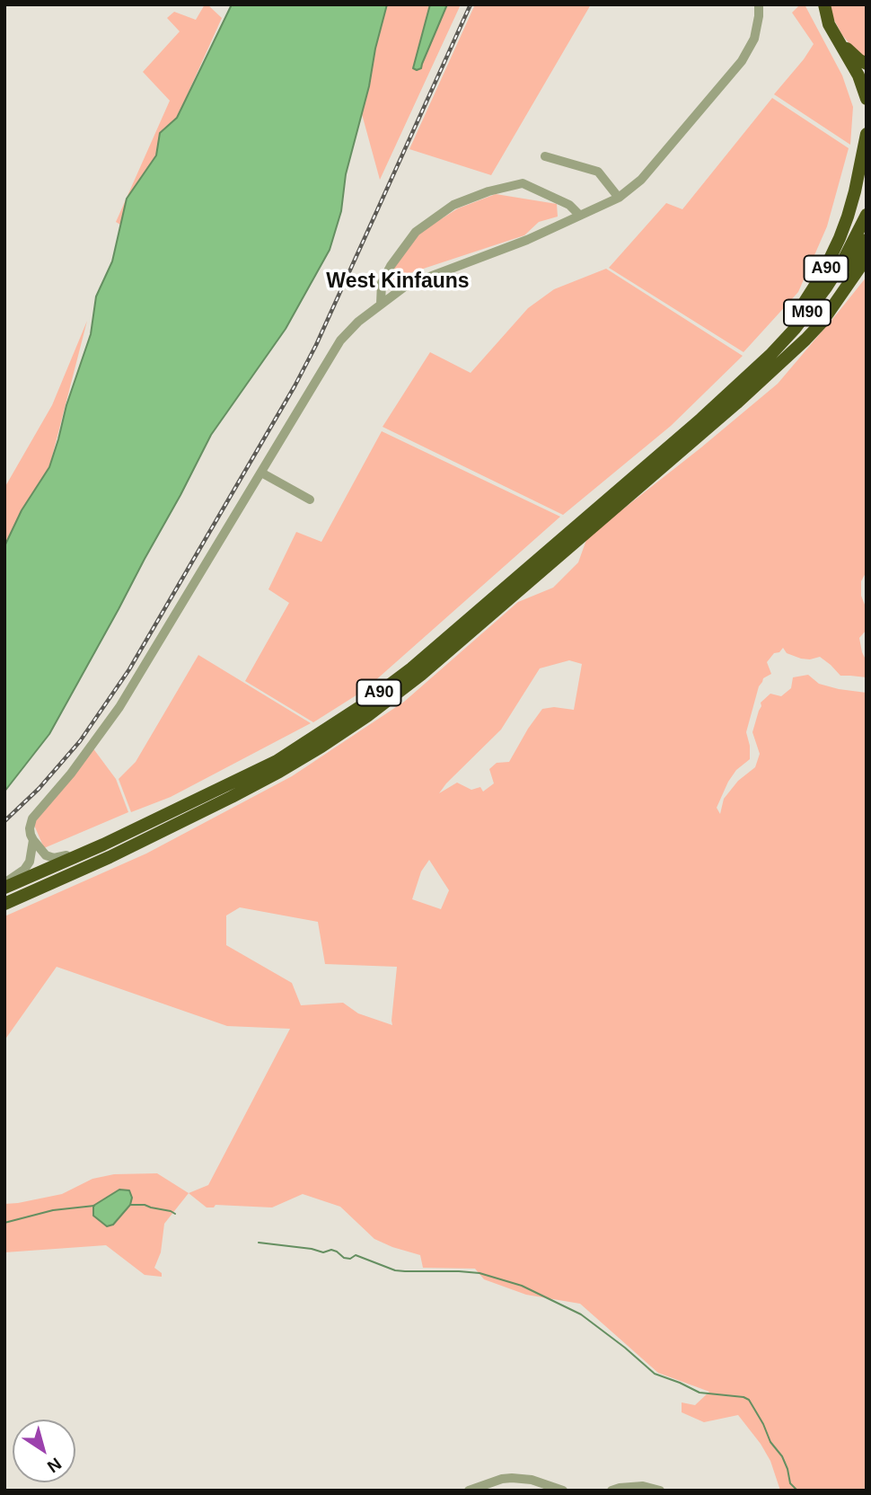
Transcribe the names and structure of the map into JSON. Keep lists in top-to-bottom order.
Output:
{
  "streets": {
    "highway": ["A90", "M90"]
  },
  "crossings": [
    ["A90", "M90"]
  ],
  "districts": ["West Kinfauns"],
  "north": "bottom right"
}
